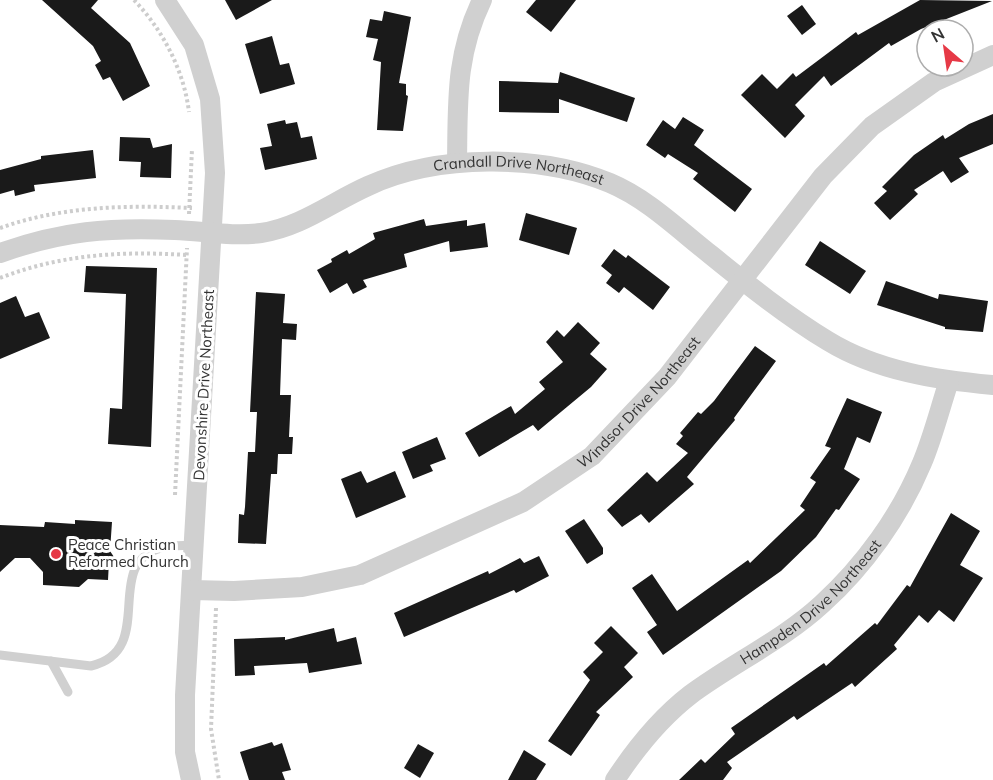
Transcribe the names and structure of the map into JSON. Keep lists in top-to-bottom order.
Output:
{
  "streets": {
    "street": [
      "Crandall Drive Northeast",
      "Devonshire Drive Northeast",
      "Windsor Drive Northeast",
      "Hampden Drive Northeast"
    ]
  },
  "crossings": [
    ["Crandall Drive Northeast", "Devonshire Drive Northeast"],
    ["Crandall Drive Northeast", "Windsor Drive Northeast"],
    ["Crandall Drive Northeast", "Hampden Drive Northeast"],
    ["Devonshire Drive Northeast", "Windsor Drive Northeast"]
  ],
  "places": ["Peace Christian Reformed Church"],
  "north": "top left"
}
